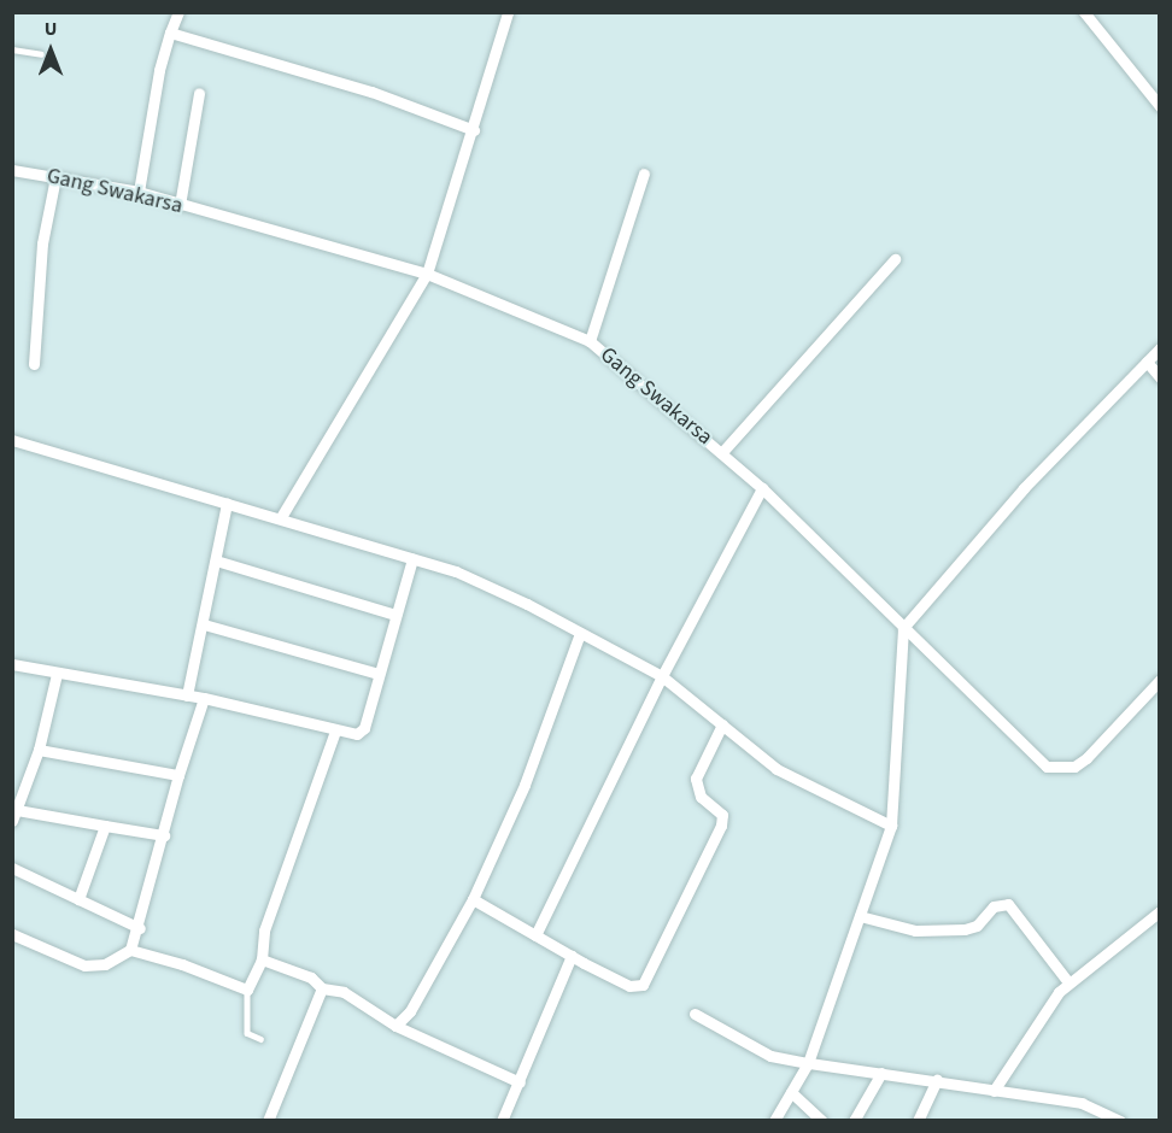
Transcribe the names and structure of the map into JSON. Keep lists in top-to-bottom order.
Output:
{
  "streets": {
    "street": ["Gang Swakarsa"]
  },
  "north": "top"
}
